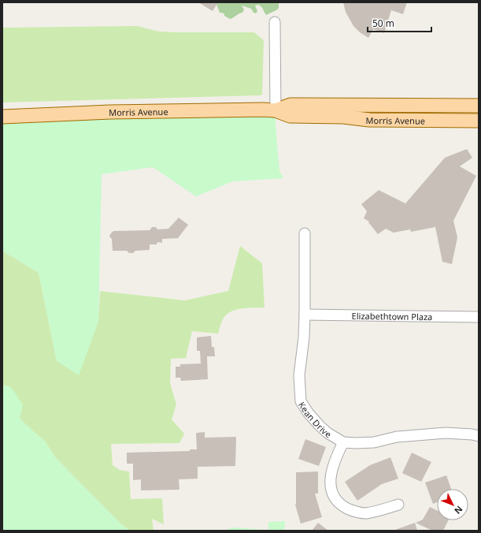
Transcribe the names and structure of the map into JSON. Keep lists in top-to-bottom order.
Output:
{
  "streets": {
    "main road": ["Morris Avenue"],
    "street": ["Elizabethtown Plaza", "Kean Drive"]
  },
  "crossings": [
    ["Elizabethtown Plaza", "Kean Drive"]
  ],
  "scale_bar": "50 m",
  "north": "bottom right"
}
